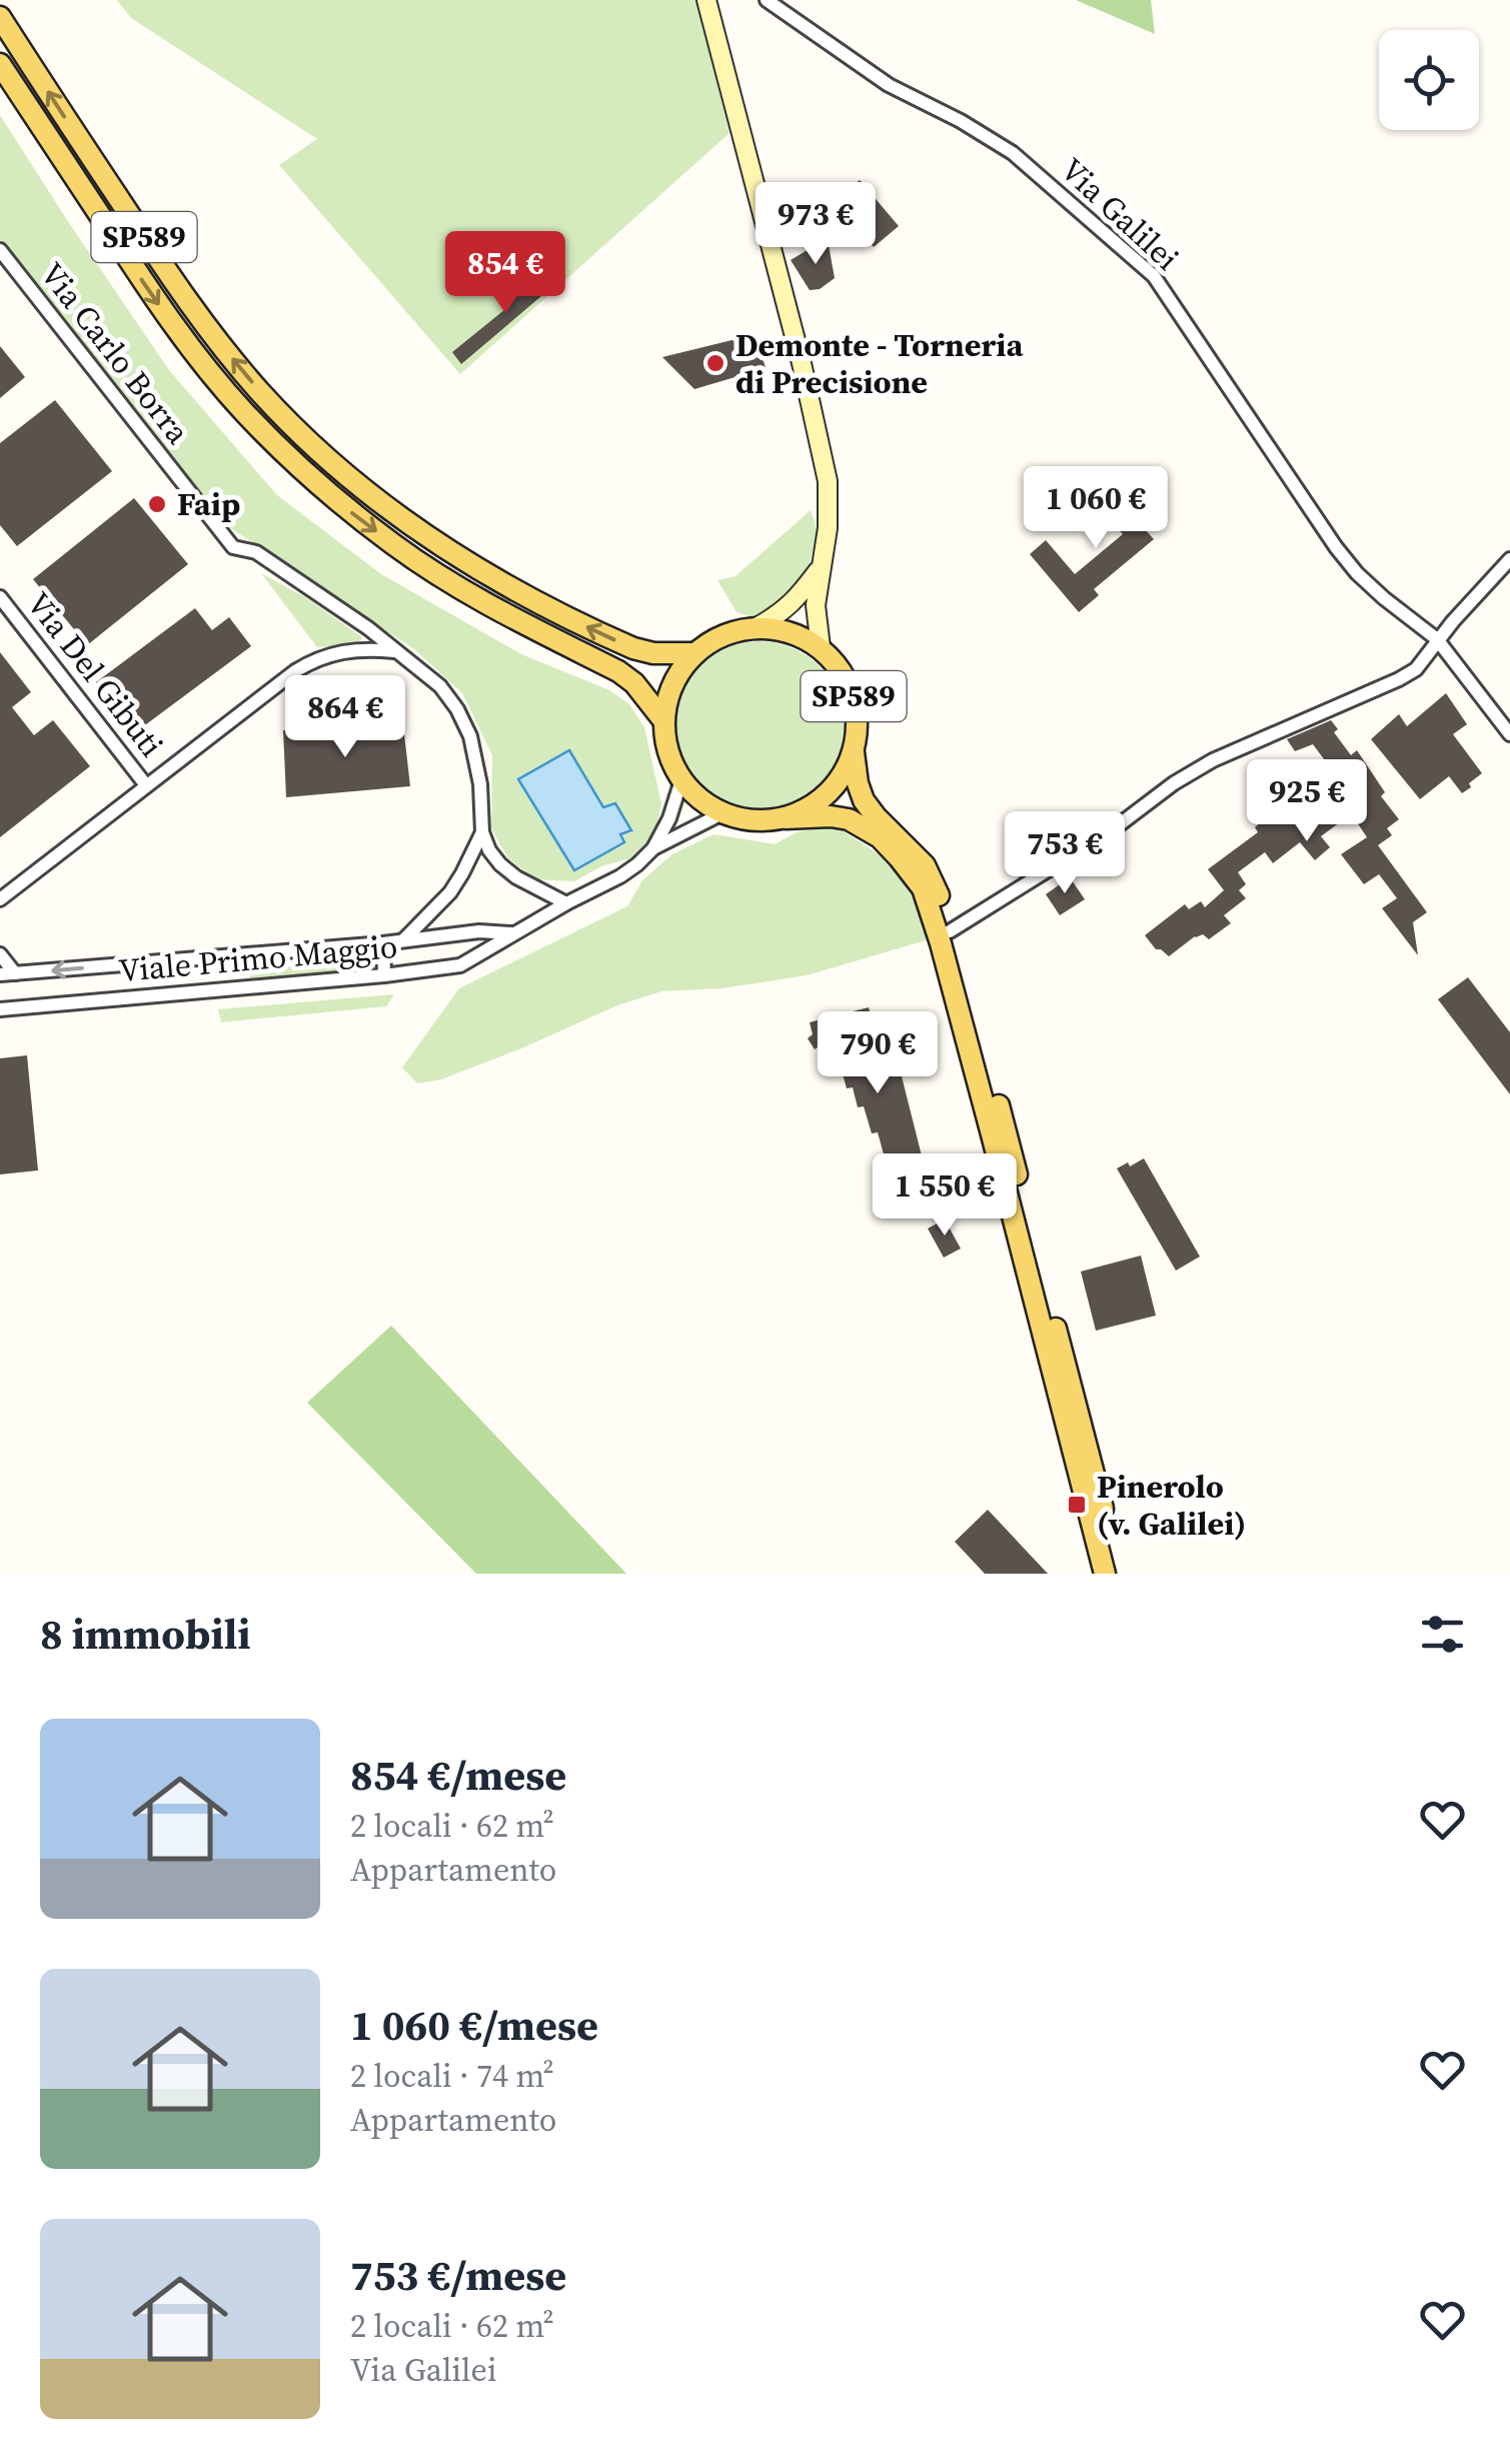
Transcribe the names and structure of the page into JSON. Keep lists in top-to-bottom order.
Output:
{
  "streets": {
    "main road": ["SP589"],
    "street": [
      "Via Galilei",
      "Via Carlo Borra",
      "Via Del Gibuti",
      "Viale Primo Maggio"
    ]
  },
  "crossings": [
    ["Via Carlo Borra", "Via Del Gibuti"],
    ["Via Carlo Borra", "Viale Primo Maggio"]
  ],
  "places": {
    "other": ["Demonte - Torneria di Precisione", "Faip"],
    "transit": ["Pinerolo (v. Galilei)"]
  },
  "page": {
    "price": [
      "973 €",
      "854 €",
      "1 060 €",
      "864 €",
      "925 €",
      "753 €",
      "790 €",
      "1 550 €"
    ],
    "heading": "8 immobili",
    "list": [
      {
        "name": "854 €/mese",
        "note": "2 locali · 62 m² · Appartamento"
      },
      {
        "name": "1 060 €/mese",
        "note": "2 locali · 74 m² · Appartamento"
      },
      {
        "name": "753 €/mese",
        "note": "2 locali · 62 m² · Via Galilei"
      }
    ]
  }
}
